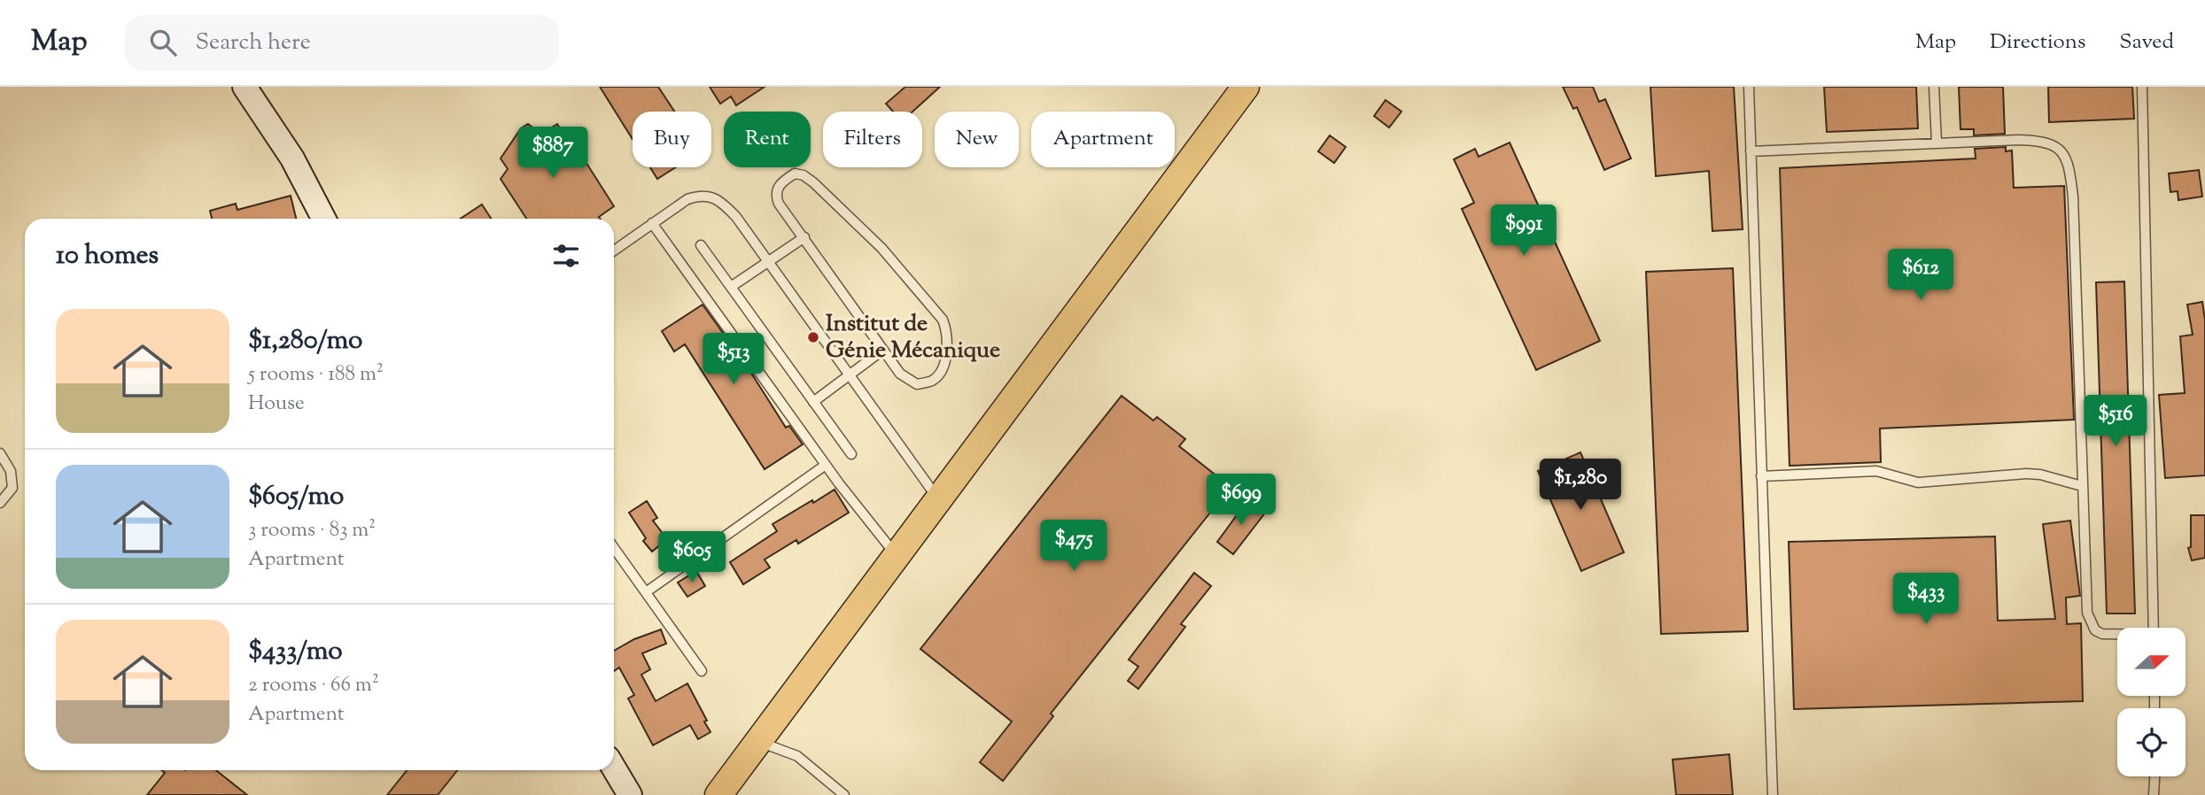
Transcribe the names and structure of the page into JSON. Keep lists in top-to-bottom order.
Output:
{
  "places": ["Institut de Génie Mécanique"],
  "north": "right",
  "page": {
    "header": "Map",
    "search": "Search here",
    "nav": ["Map", "Directions", "Saved"],
    "chip": [
      "Buy",
      "Rent",
      "Filters",
      "New",
      "Apartment"
    ],
    "price": [
      "$887",
      "$991",
      "$612",
      "$513",
      "$516",
      "$1,280",
      "$699",
      "$475",
      "$605",
      "$433"
    ],
    "heading": "10 homes",
    "list": [
      {
        "name": "$1,280/mo",
        "note": "5 rooms · 188 m² · House"
      },
      {
        "name": "$605/mo",
        "note": "3 rooms · 83 m² · Apartment"
      },
      {
        "name": "$433/mo",
        "note": "2 rooms · 66 m² · Apartment"
      }
    ]
  }
}
